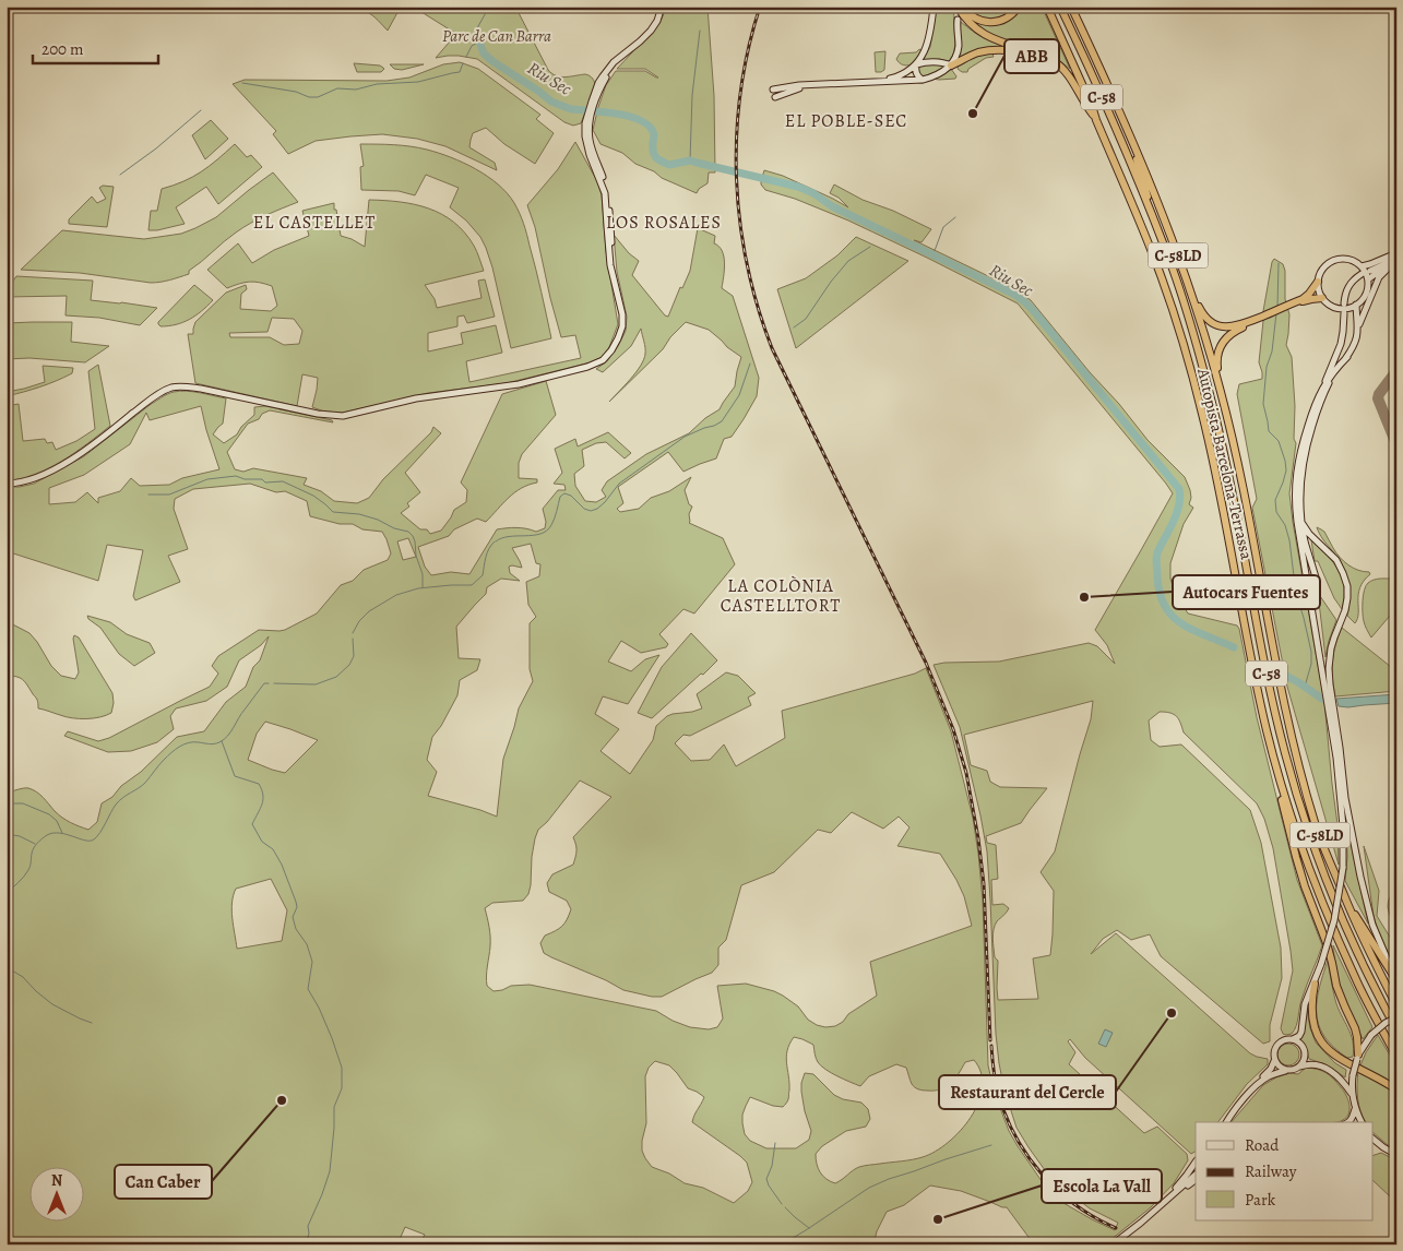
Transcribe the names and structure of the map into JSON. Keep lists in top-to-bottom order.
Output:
{
  "streets": {
    "highway": ["C-58", "C-58LD", "Autopista Barcelona-Terrassa"]
  },
  "districts": [
    "EL POBLE-SEC",
    "EL CASTELLET",
    "LOS ROSALES",
    "LA COLÒNIA CASTELLTORT"
  ],
  "water": ["Riu Sec"],
  "parks": ["Parc de Can Barra"],
  "places": [
    "ABB",
    "Autocars Fuentes",
    "Restaurant del Cercle",
    "Can Caber",
    "Escola La Vall"
  ],
  "legend": ["Road", "Railway", "Park"],
  "scale_bar": "200 m",
  "north": "top"
}
